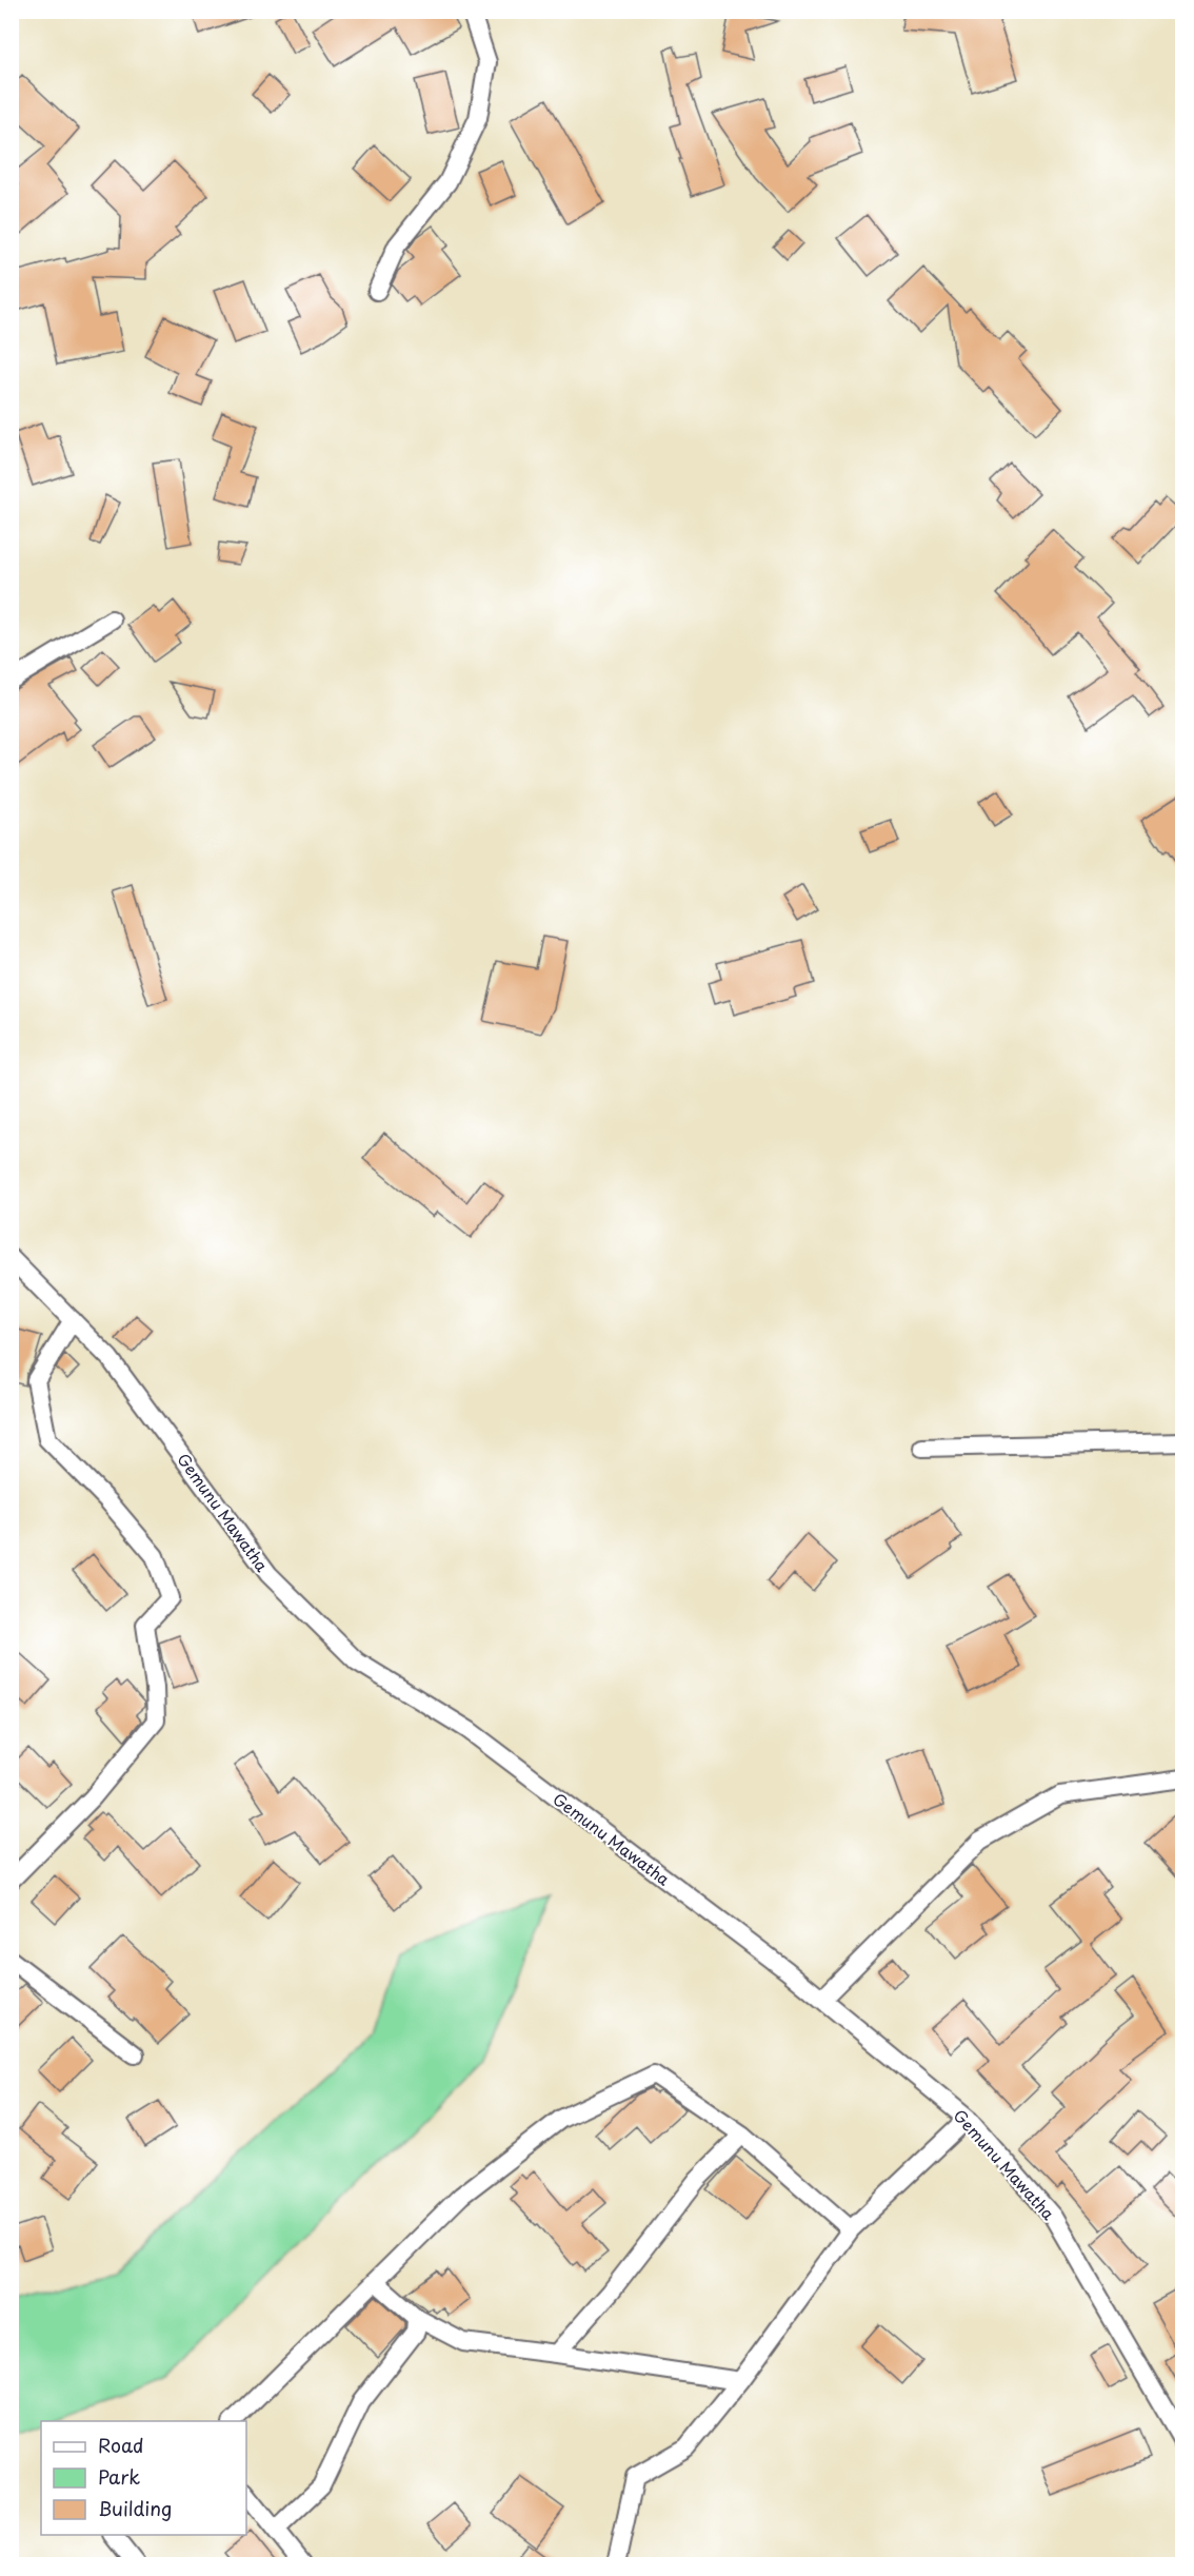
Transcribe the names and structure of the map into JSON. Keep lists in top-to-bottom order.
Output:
{
  "streets": {
    "street": ["Gemunu Mawatha"]
  },
  "legend": ["Road", "Park", "Building"]
}
